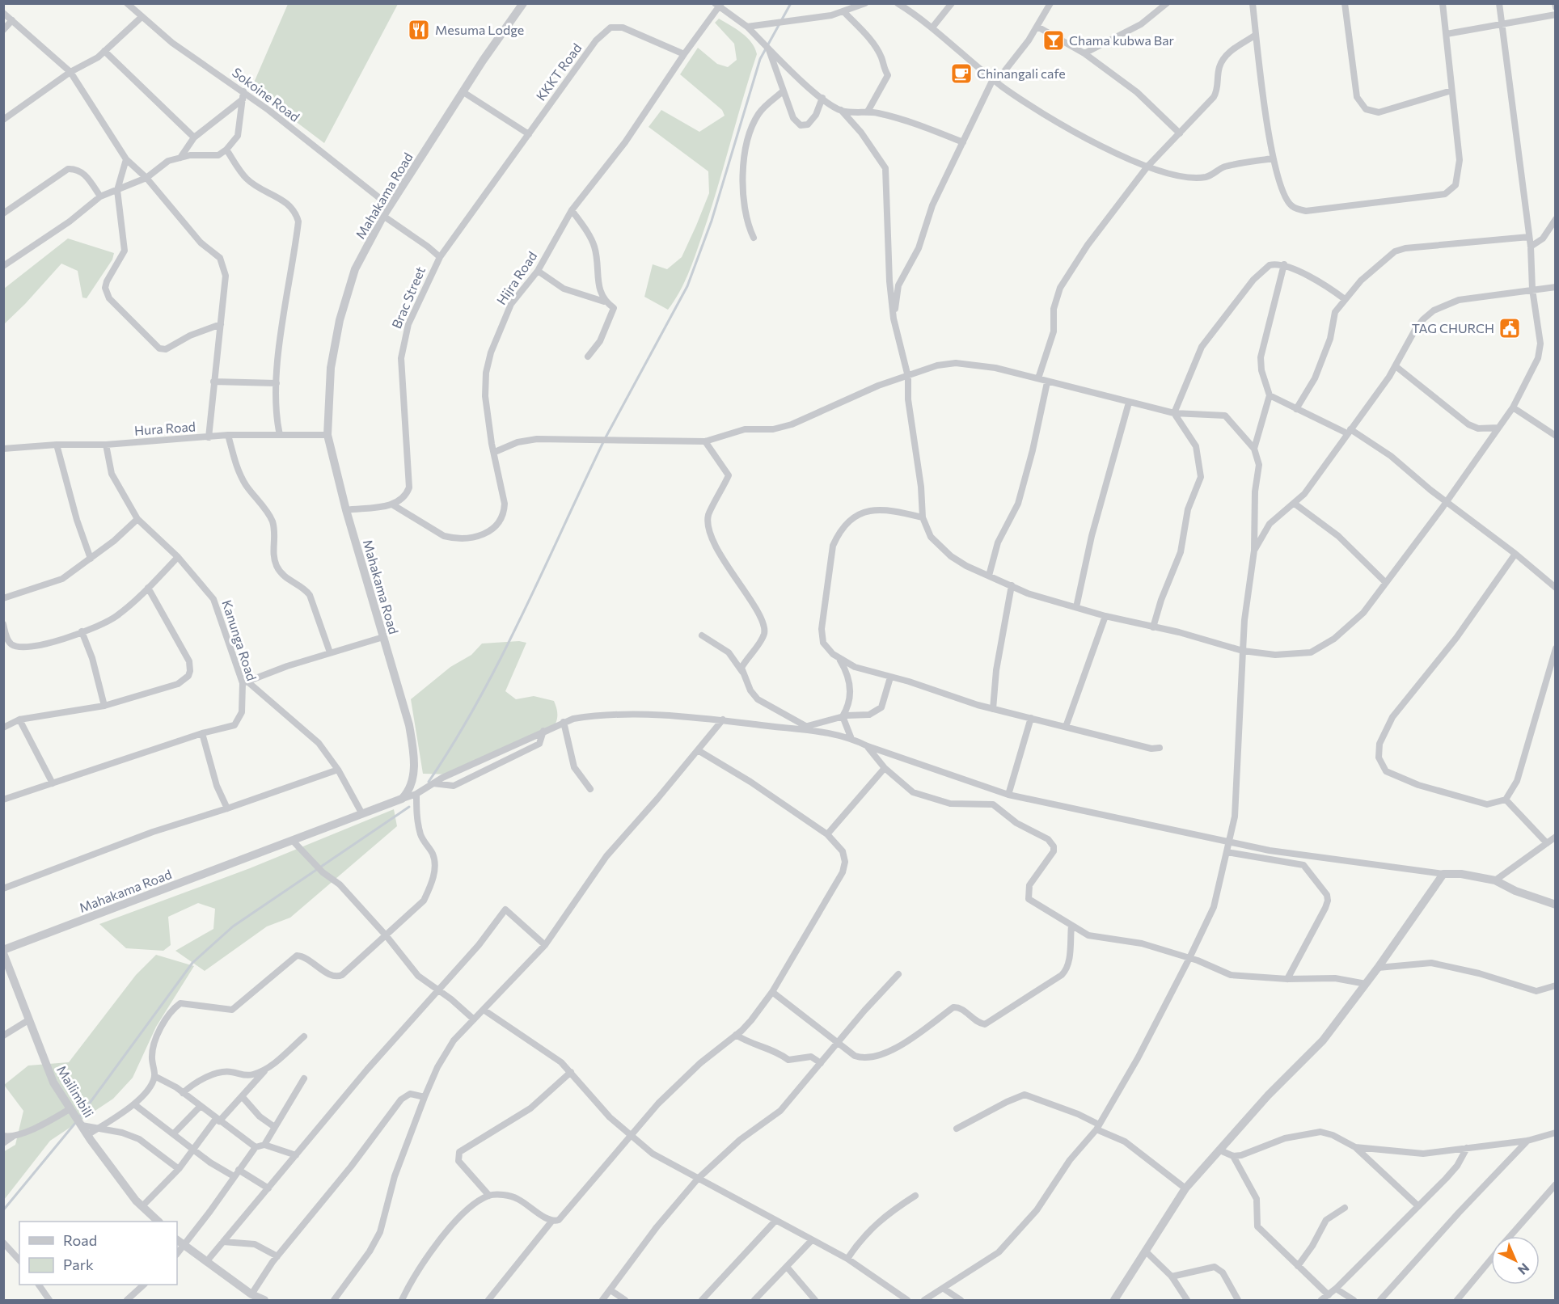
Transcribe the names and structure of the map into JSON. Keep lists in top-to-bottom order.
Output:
{
  "streets": {
    "street": [
      "KKKT Road",
      "Sokoine Road",
      "Mahakama Road",
      "Hijra Road",
      "Brac Street",
      "Hura Road",
      "Kanunga Road",
      "Mailimbili"
    ]
  },
  "crossings": [
    ["KKKT Road", "Hijra Road"],
    ["KKKT Road", "Brac Street"],
    ["Sokoine Road", "Mahakama Road"],
    ["Mahakama Road", "Hura Road"],
    ["Mahakama Road", "Mailimbili"],
    ["Hijra Road", "Brac Street"],
    ["Hura Road", "Kanunga Road"]
  ],
  "places": {
    "restaurant": ["Mesuma Lodge"],
    "bar": ["Chama kubwa Bar"],
    "cafe": ["Chinangali cafe"],
    "public building": ["TAG CHURCH"]
  },
  "legend": ["Road", "Park"],
  "north": "bottom right"
}
